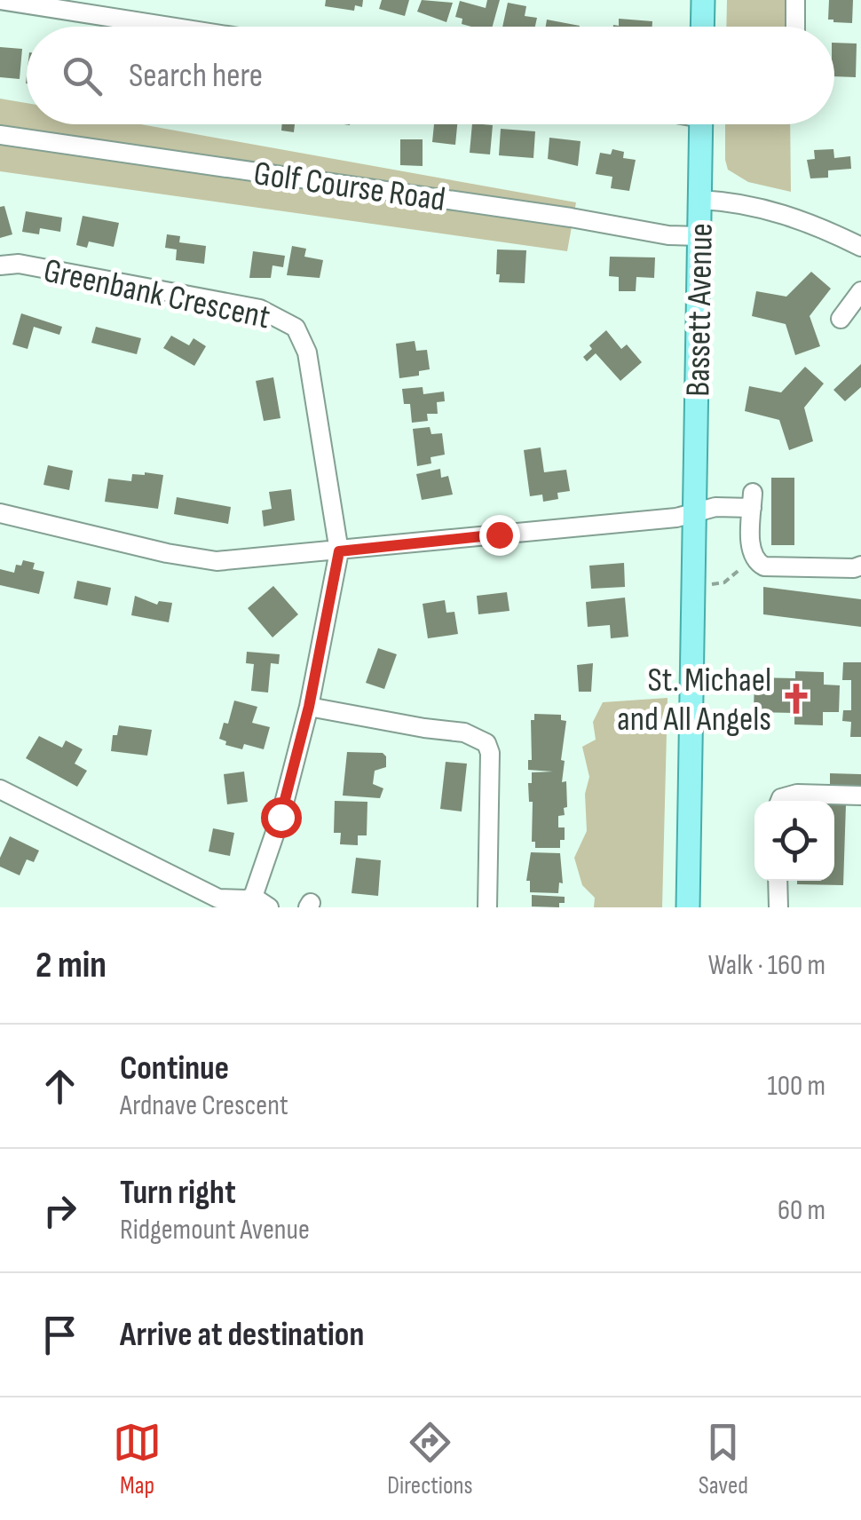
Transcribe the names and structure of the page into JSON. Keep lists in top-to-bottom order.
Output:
{
  "streets": {
    "main road": ["Bassett Avenue"],
    "street": ["Golf Course Road", "Greenbank Crescent"]
  },
  "crossings": [
    ["Golf Course Road", "Bassett Avenue"]
  ],
  "places": {
    "church": ["St. Michael and All Angels"]
  },
  "page": {
    "search": "Search here",
    "heading": ["2 min", "Walk · 160 m"],
    "list": [
      ["Continue", "Ardnave Crescent", "100 m"],
      ["Turn right", "Ridgemount Avenue", "60 m"],
      "Arrive at destination"
    ],
    "nav": ["Map", "Directions", "Saved"]
  }
}
